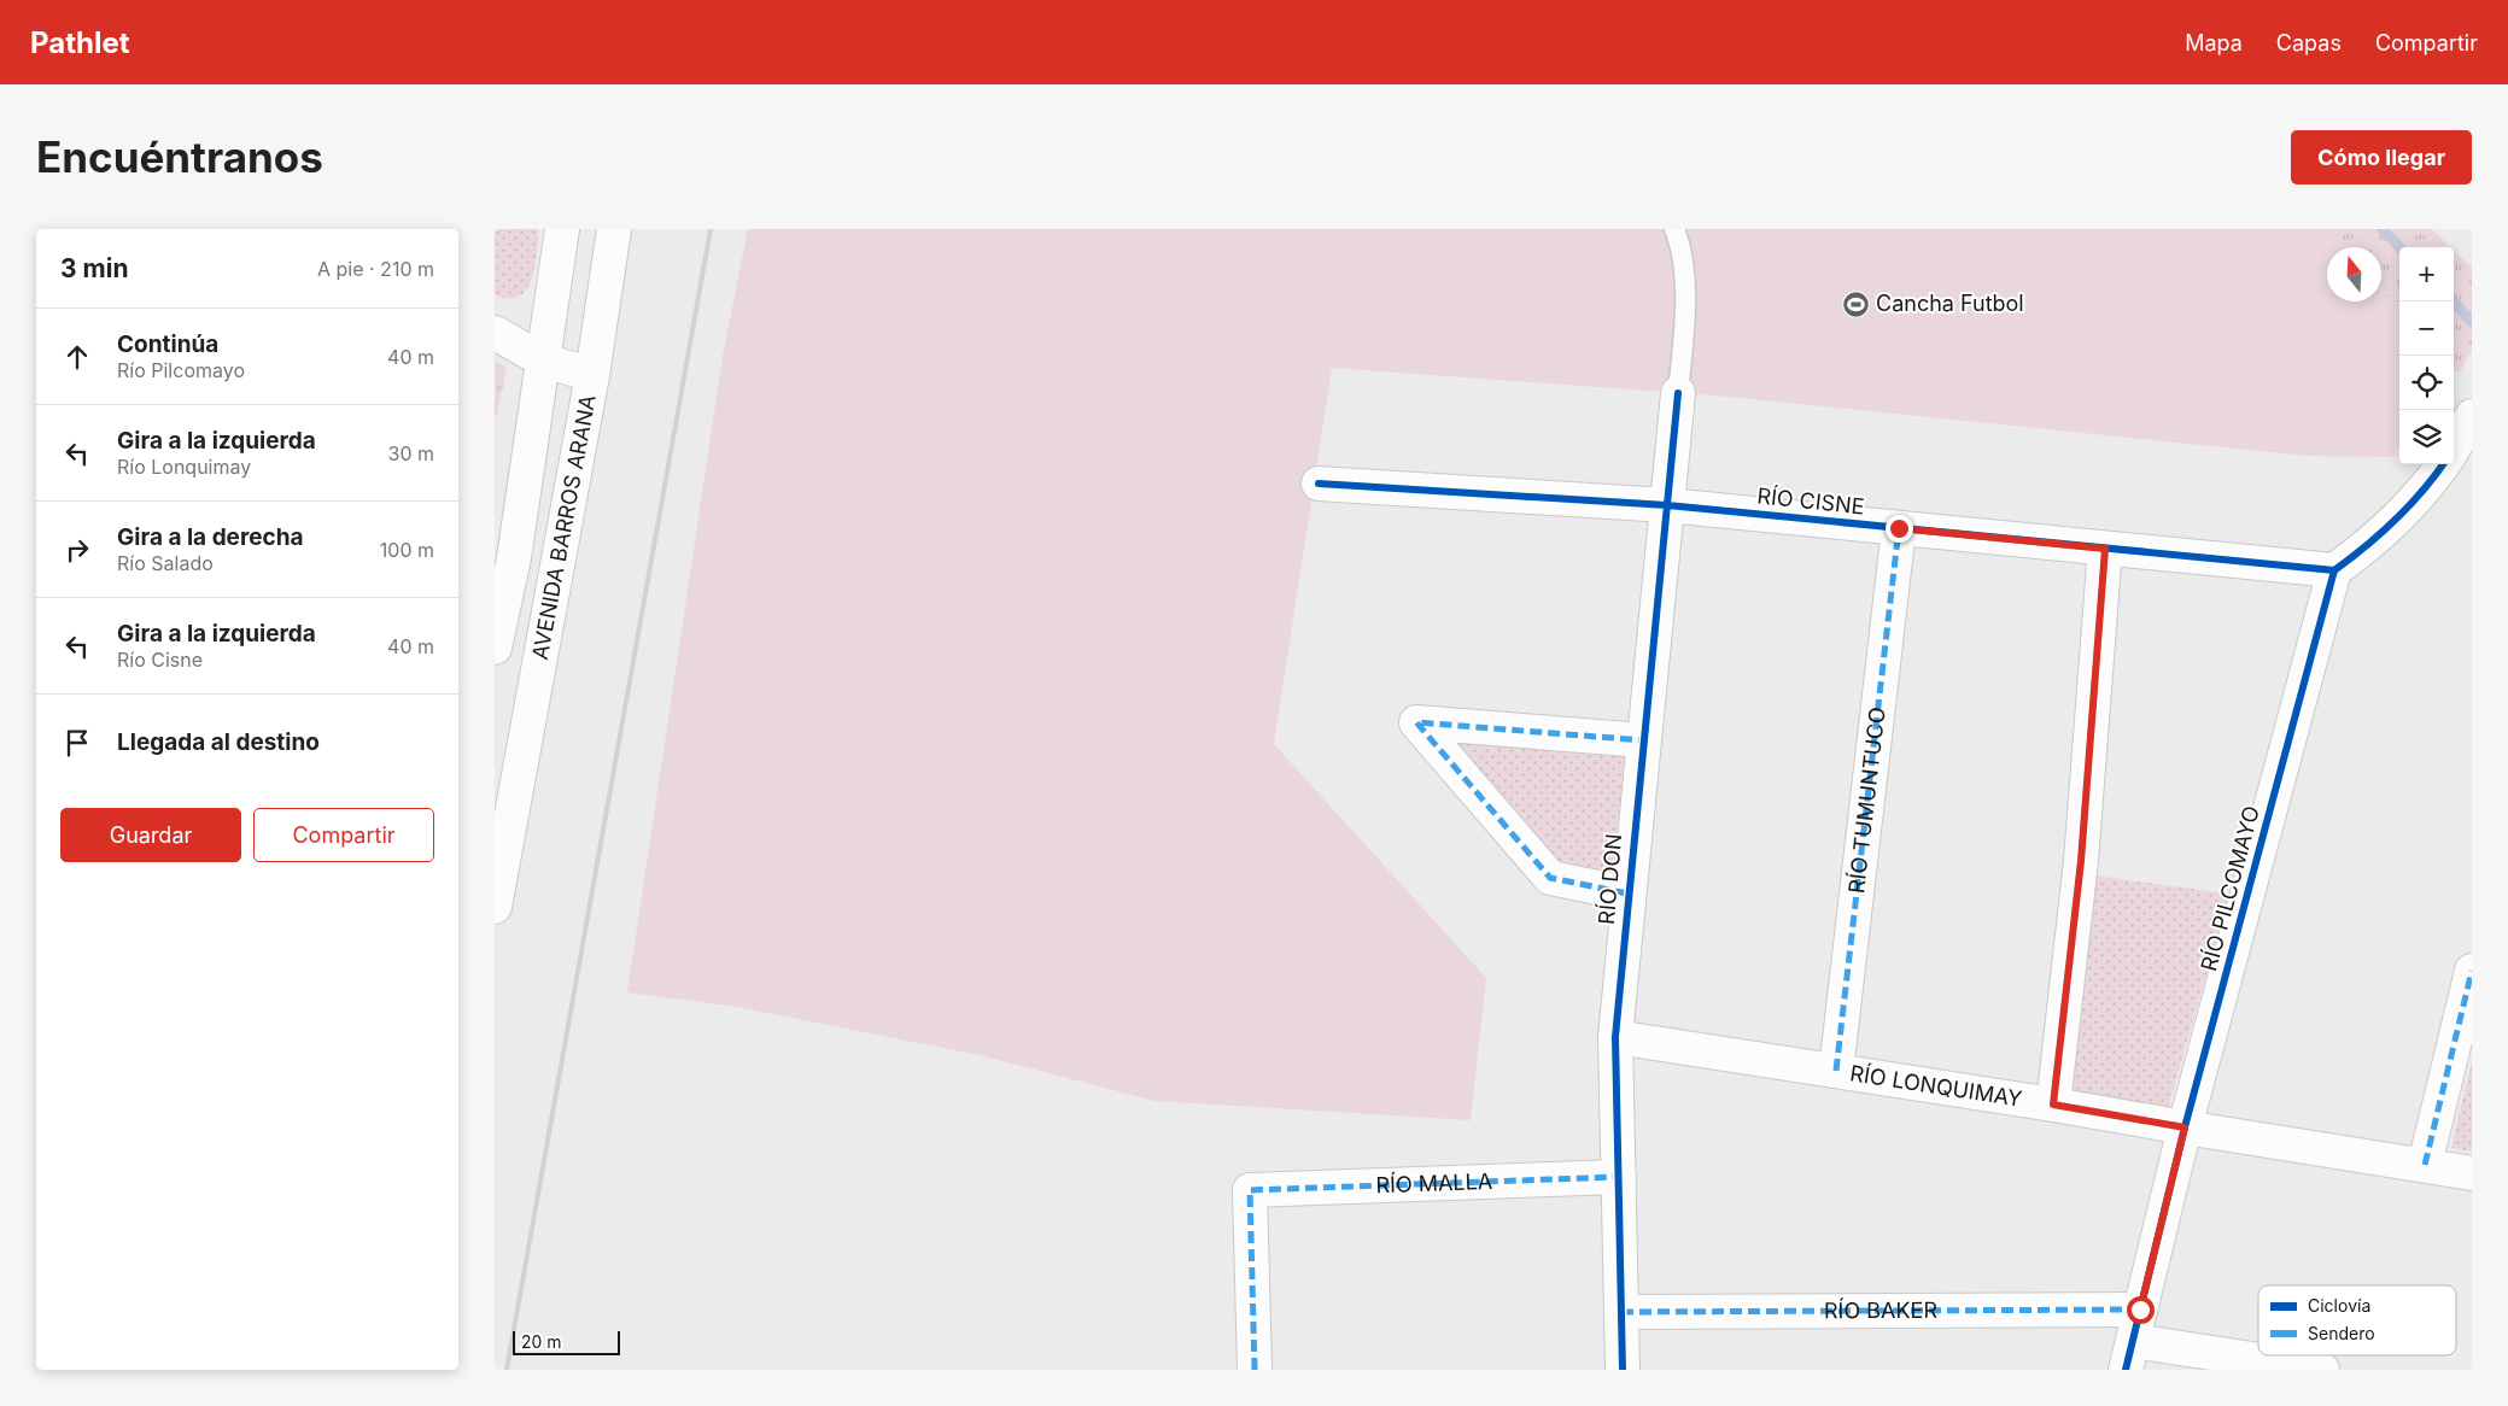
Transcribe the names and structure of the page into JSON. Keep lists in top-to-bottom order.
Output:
{
  "streets": {
    "street": [
      "RÍO CISNE",
      "AVENIDA BARROS ARANA",
      "RÍO TUMUNTUCO",
      "RÍO DON",
      "RÍO PILCOMAYO",
      "RÍO LONQUIMAY",
      "RÍO MALLA",
      "RÍO BAKER"
    ]
  },
  "crossings": [
    ["RÍO CISNE", "RÍO TUMUNTUCO"],
    ["RÍO CISNE", "RÍO DON"],
    ["RÍO CISNE", "RÍO PILCOMAYO"],
    ["RÍO TUMUNTUCO", "RÍO LONQUIMAY"],
    ["RÍO DON", "RÍO LONQUIMAY"],
    ["RÍO DON", "RÍO MALLA"],
    ["RÍO DON", "RÍO BAKER"],
    ["RÍO PILCOMAYO", "RÍO LONQUIMAY"],
    ["RÍO PILCOMAYO", "RÍO BAKER"]
  ],
  "places": {
    "sports": ["Cancha Futbol"]
  },
  "legend": ["Ciclovía", "Sendero"],
  "scale_bar": "20 m",
  "north": "top",
  "page": {
    "header": "Pathlet",
    "nav": ["Mapa", "Capas", "Compartir"],
    "buttons": [
      "Cómo llegar",
      ["Guardar", "Compartir"]
    ],
    "title": "Encuéntranos",
    "heading": ["3 min", "A pie · 210 m"],
    "map_buttons": ["+", "−"],
    "list": [
      ["Continúa", "Río Pilcomayo", "40 m"],
      ["Gira a la izquierda", "Río Lonquimay", "30 m"],
      ["Gira a la derecha", "Río Salado", "100 m"],
      ["Gira a la izquierda", "Río Cisne", "40 m"],
      "Llegada al destino"
    ],
    "scale": "20 m"
  }
}
